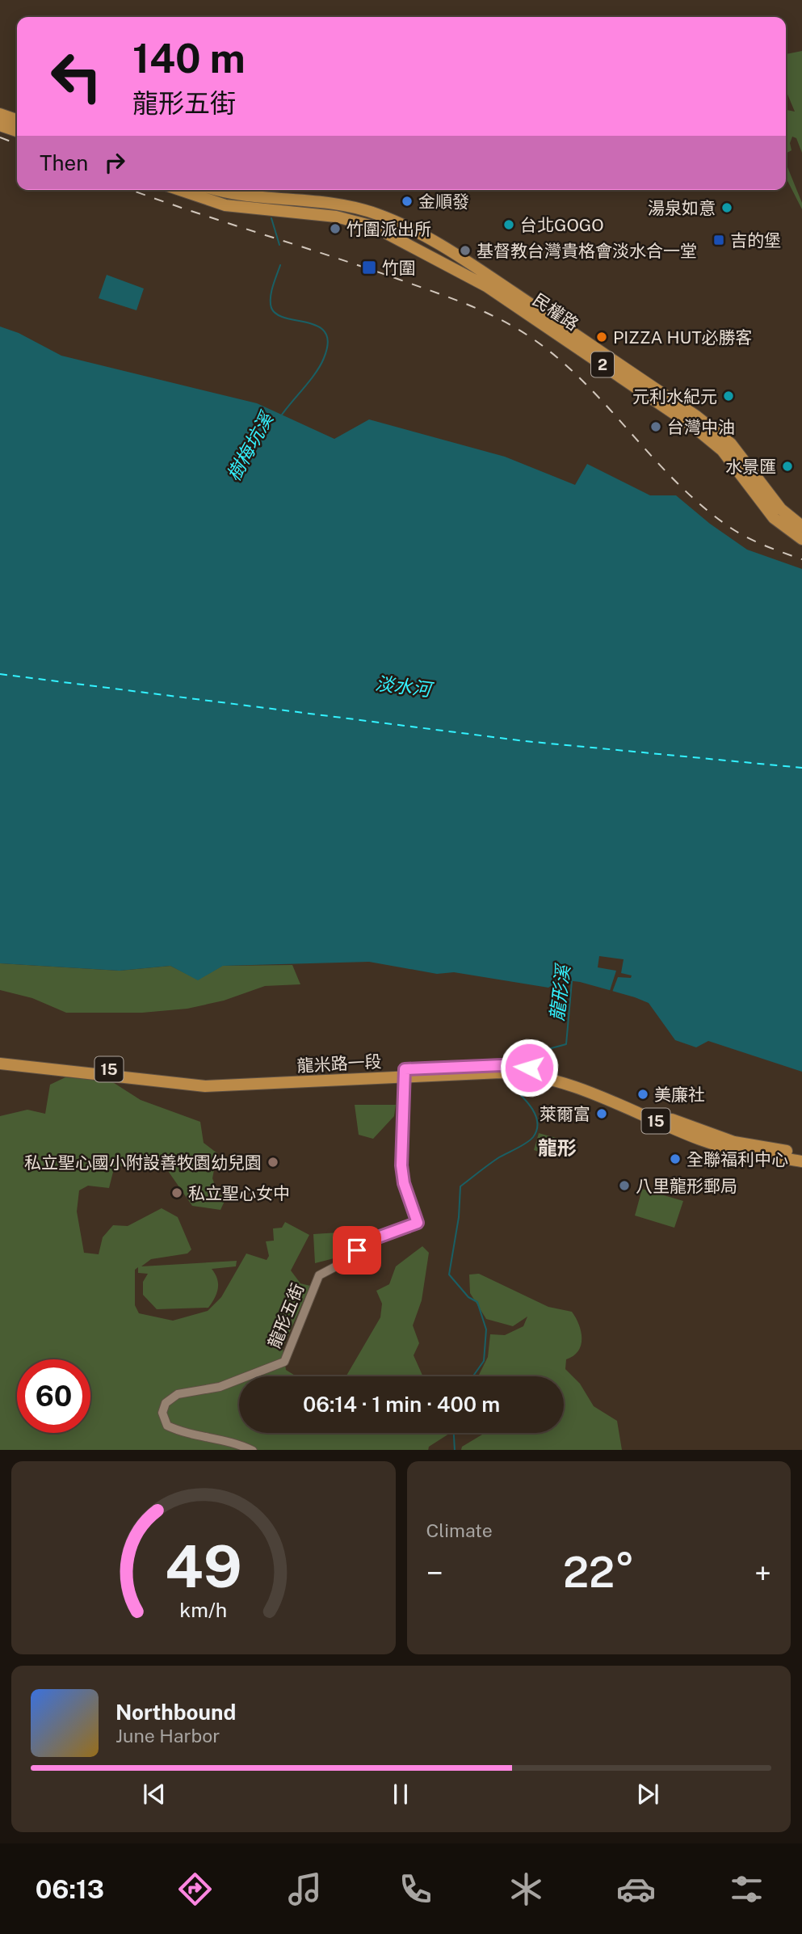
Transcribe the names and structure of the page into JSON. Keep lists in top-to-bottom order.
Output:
{
  "streets": {
    "main road": [
      "民權路",
      "2",
      "龍米路一段",
      "15"
    ],
    "street": ["龍形五街"]
  },
  "crossings": [
    ["龍米路一段", "龍形五街"]
  ],
  "districts": ["龍形"],
  "water": ["樹梅坑溪", "淡水河", "龍形溪"],
  "places": {
    "other": [
      "金順發",
      "湯泉如意",
      "台北GOGO",
      "竹圍派出所",
      "基督教台灣貴格會淡水合一堂",
      "PIZZA HUT必勝客",
      "元利水紀元",
      "台灣中油",
      "水景匯",
      "美廉社",
      "萊爾富",
      "全聯福利中心",
      "私立聖心國小附設善牧園幼兒園",
      "八里龍形郵局",
      "私立聖心女中"
    ],
    "transit": ["吉的堡", "竹圍"]
  },
  "page": {
    "turn": ["140 m", "龍形五街"],
    "then": "Then",
    "limit": "60",
    "trip": "06:14 · 1 min · 400 m",
    "tile": "Climate",
    "heat": ["−", "22°", "+"],
    "song": ["Northbound", "June Harbor"],
    "tabs": "06:13",
    "gauge": ["49", "km/h"]
  }
}
